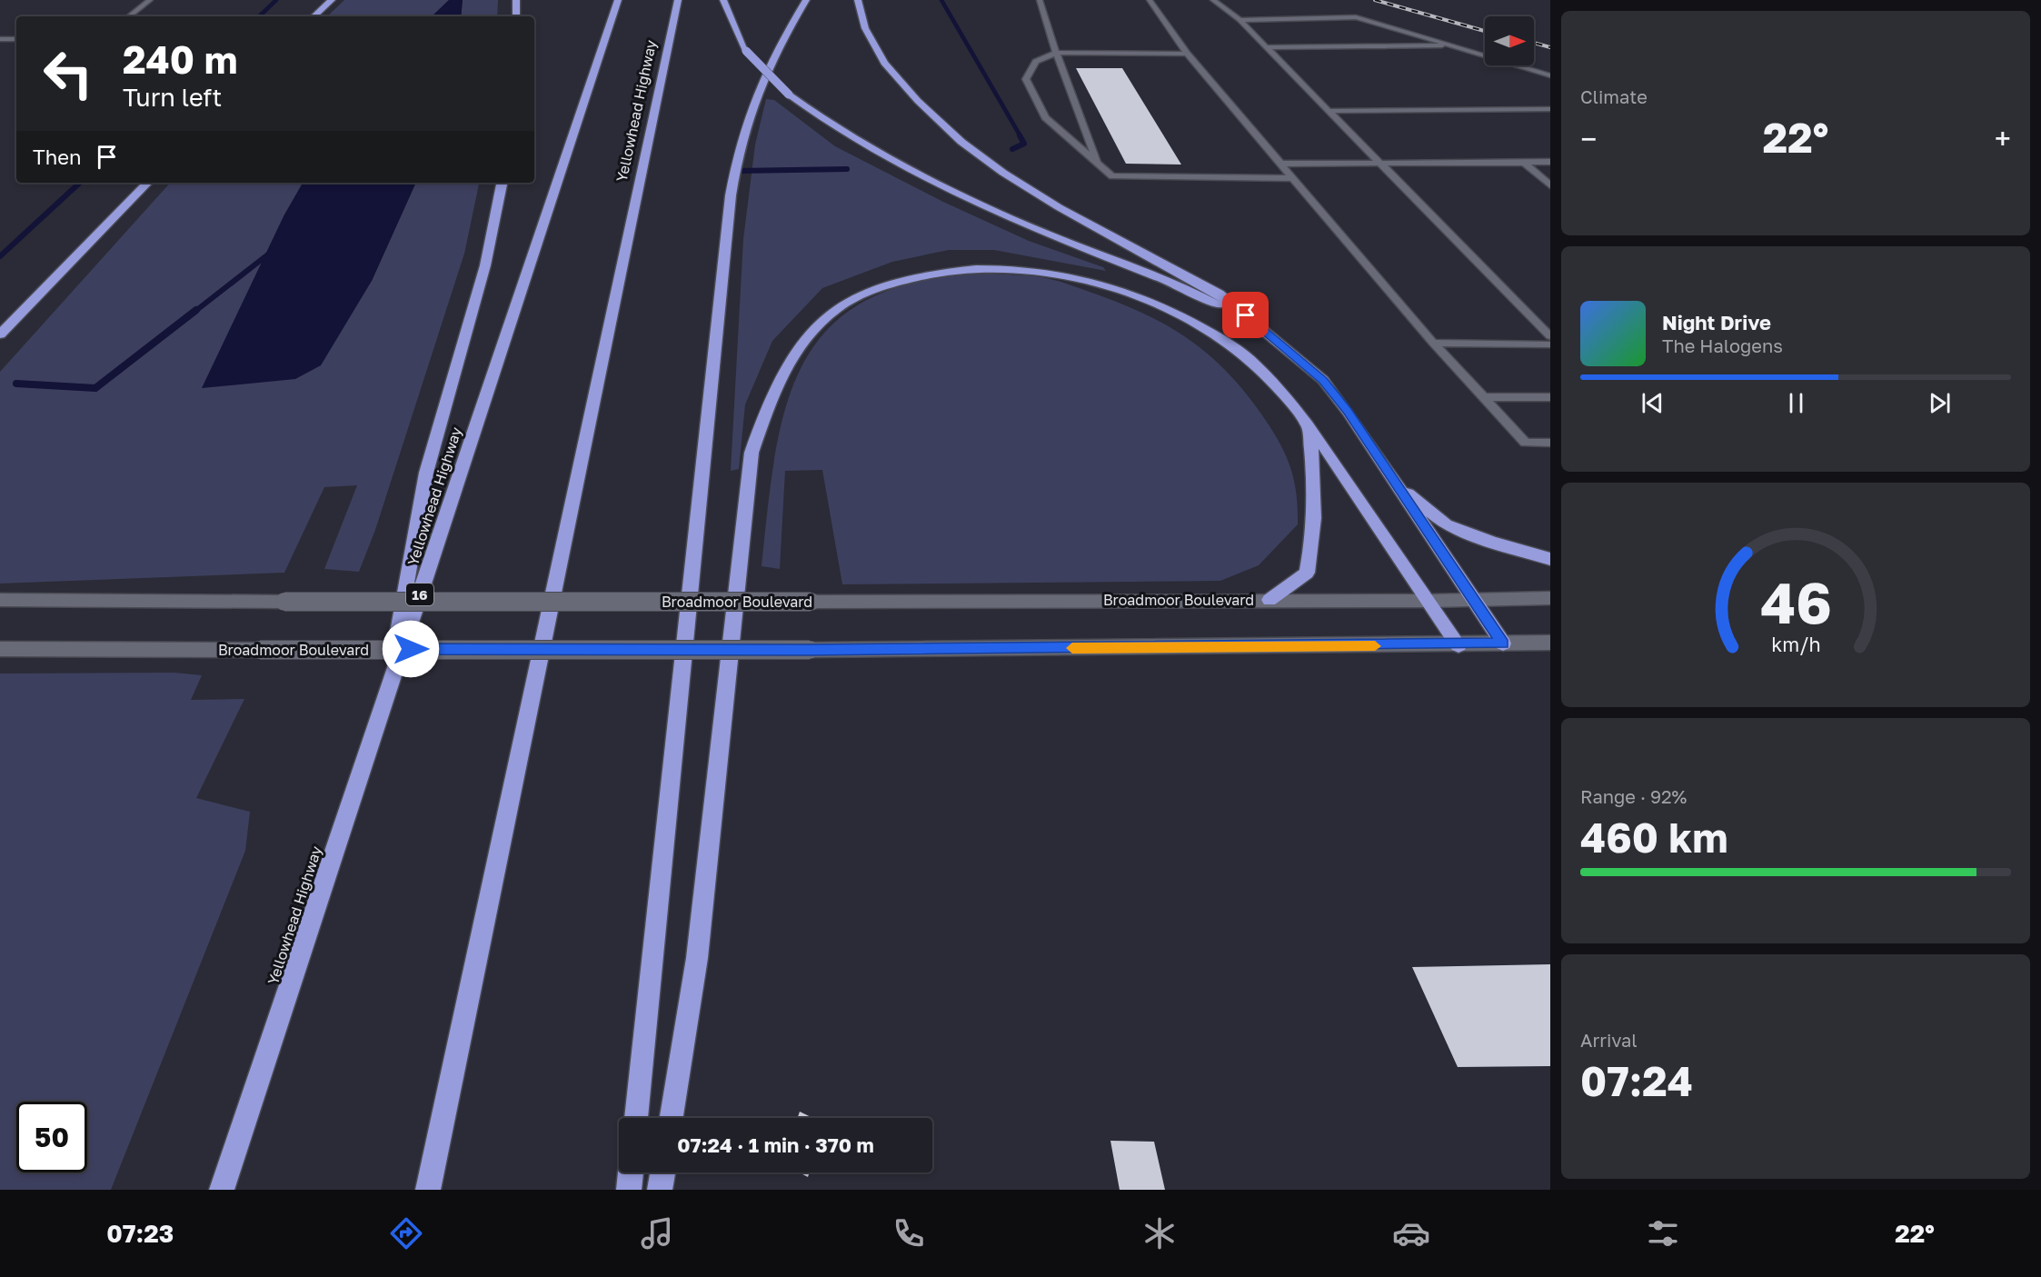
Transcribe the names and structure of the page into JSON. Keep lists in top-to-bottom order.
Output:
{
  "streets": {
    "highway": ["Yellowhead Highway", "16"],
    "main road": ["Broadmoor Boulevard"]
  },
  "north": "right",
  "page": {
    "tile": [
      "Climate",
      ["Range · 92%", "460 km"],
      ["Arrival", "07:24"]
    ],
    "turn": ["240 m", "Turn left"],
    "heat": ["−", "22°", "+"],
    "then": "Then",
    "song": ["Night Drive", "The Halogens"],
    "limit": "50",
    "trip": "07:24 · 1 min · 370 m",
    "tabs": ["07:23", "22°"],
    "gauge": ["46", "km/h"]
  }
}
